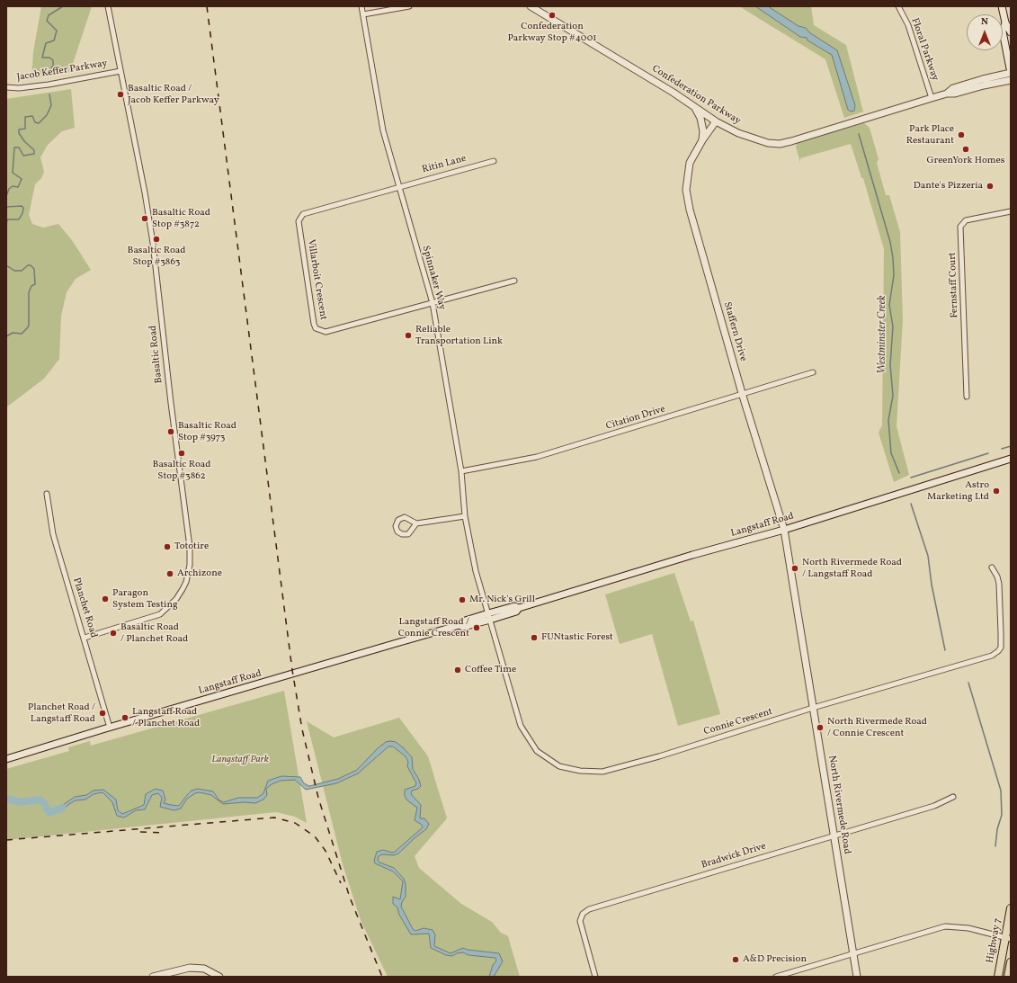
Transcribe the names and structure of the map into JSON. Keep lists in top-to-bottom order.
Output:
{
  "streets": {
    "main road": ["Highway 7"],
    "street": [
      "Floral Parkway",
      "Jacob Keffer Parkway",
      "Confederation Parkway",
      "Ritin Lane",
      "Spinnaker Way",
      "Villarboit Crescent",
      "Fernstaff Court",
      "Staffern Drive",
      "Basaltic Road",
      "Citation Drive",
      "Langstaff Road",
      "Planchet Road",
      "Connie Crescent",
      "North Rivermede Road",
      "Bradwick Drive"
    ]
  },
  "crossings": [
    ["Floral Parkway", "Confederation Parkway"],
    ["Jacob Keffer Parkway", "Basaltic Road"],
    ["Confederation Parkway", "Staffern Drive"],
    ["Ritin Lane", "Spinnaker Way"],
    ["Ritin Lane", "Villarboit Crescent"],
    ["Spinnaker Way", "Villarboit Crescent"],
    ["Spinnaker Way", "Citation Drive"],
    ["Spinnaker Way", "Langstaff Road"],
    ["Spinnaker Way", "Connie Crescent"],
    ["Staffern Drive", "Citation Drive"],
    ["Staffern Drive", "Langstaff Road"],
    ["Staffern Drive", "North Rivermede Road"],
    ["Basaltic Road", "Planchet Road"],
    ["Langstaff Road", "Planchet Road"],
    ["Langstaff Road", "Connie Crescent"],
    ["Langstaff Road", "North Rivermede Road"],
    ["Connie Crescent", "North Rivermede Road"],
    ["North Rivermede Road", "Bradwick Drive"]
  ],
  "water": ["Westminster Creek"],
  "parks": ["Langstaff Park"],
  "places": [
    "Confederation Parkway Stop #4001",
    "Basaltic Road / Jacob Keffer Parkway",
    "Park Place Restaurant",
    "GreenYork Homes",
    "Dante's Pizzeria",
    "Basaltic Road Stop #3872",
    "Basaltic Road Stop #3863",
    "Reliable Transportation Link",
    "Basaltic Road Stop #3973",
    "Basaltic Road Stop #3862",
    "Astro Marketing Ltd",
    "Tototire",
    "North Rivermede Road / Langstaff Road",
    "Archizone",
    "Paragon System Testing",
    "Mr. Nick's Grill",
    "Langstaff Road / Connie Crescent",
    "Basaltic Road / Planchet Road",
    "FUNtastic Forest",
    "Coffee Time",
    "Planchet Road / Langstaff Road",
    "Langstaff Road / Planchet Road",
    "North Rivermede Road / Connie Crescent",
    "A&D Precision"
  ],
  "north": "top"
}
